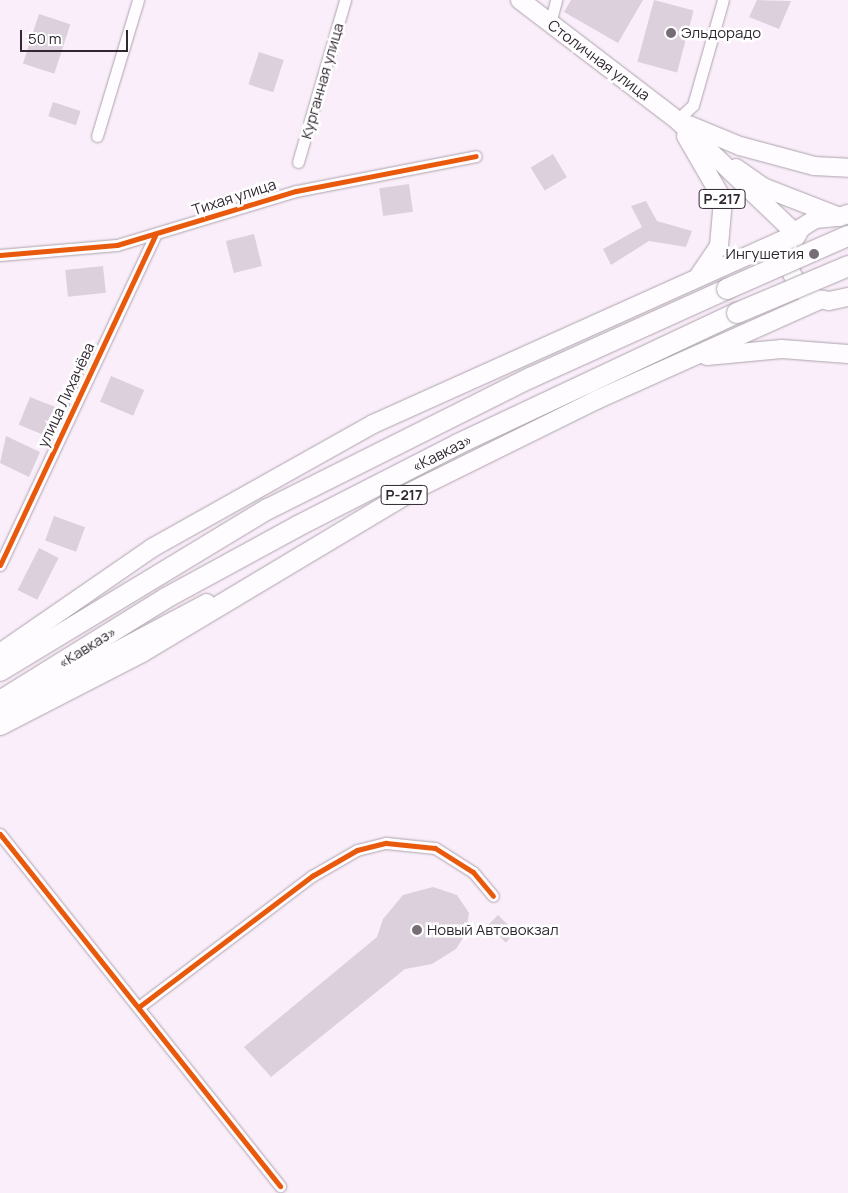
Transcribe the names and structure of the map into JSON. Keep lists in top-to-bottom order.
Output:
{
  "streets": {
    "highway": ["Р-217", "«Кавказ»"],
    "main road": ["Столичная улица"],
    "street": ["Курганная улица", "Тихая улица", "улица Лихачёва"]
  },
  "crossings": [
    ["Столичная улица", "Р-217"],
    ["Тихая улица", "улица Лихачёва"]
  ],
  "places": ["Эльдорадо", "Ингушетия", "Новый Автовокзал"],
  "scale_bar": "50 m"
}
